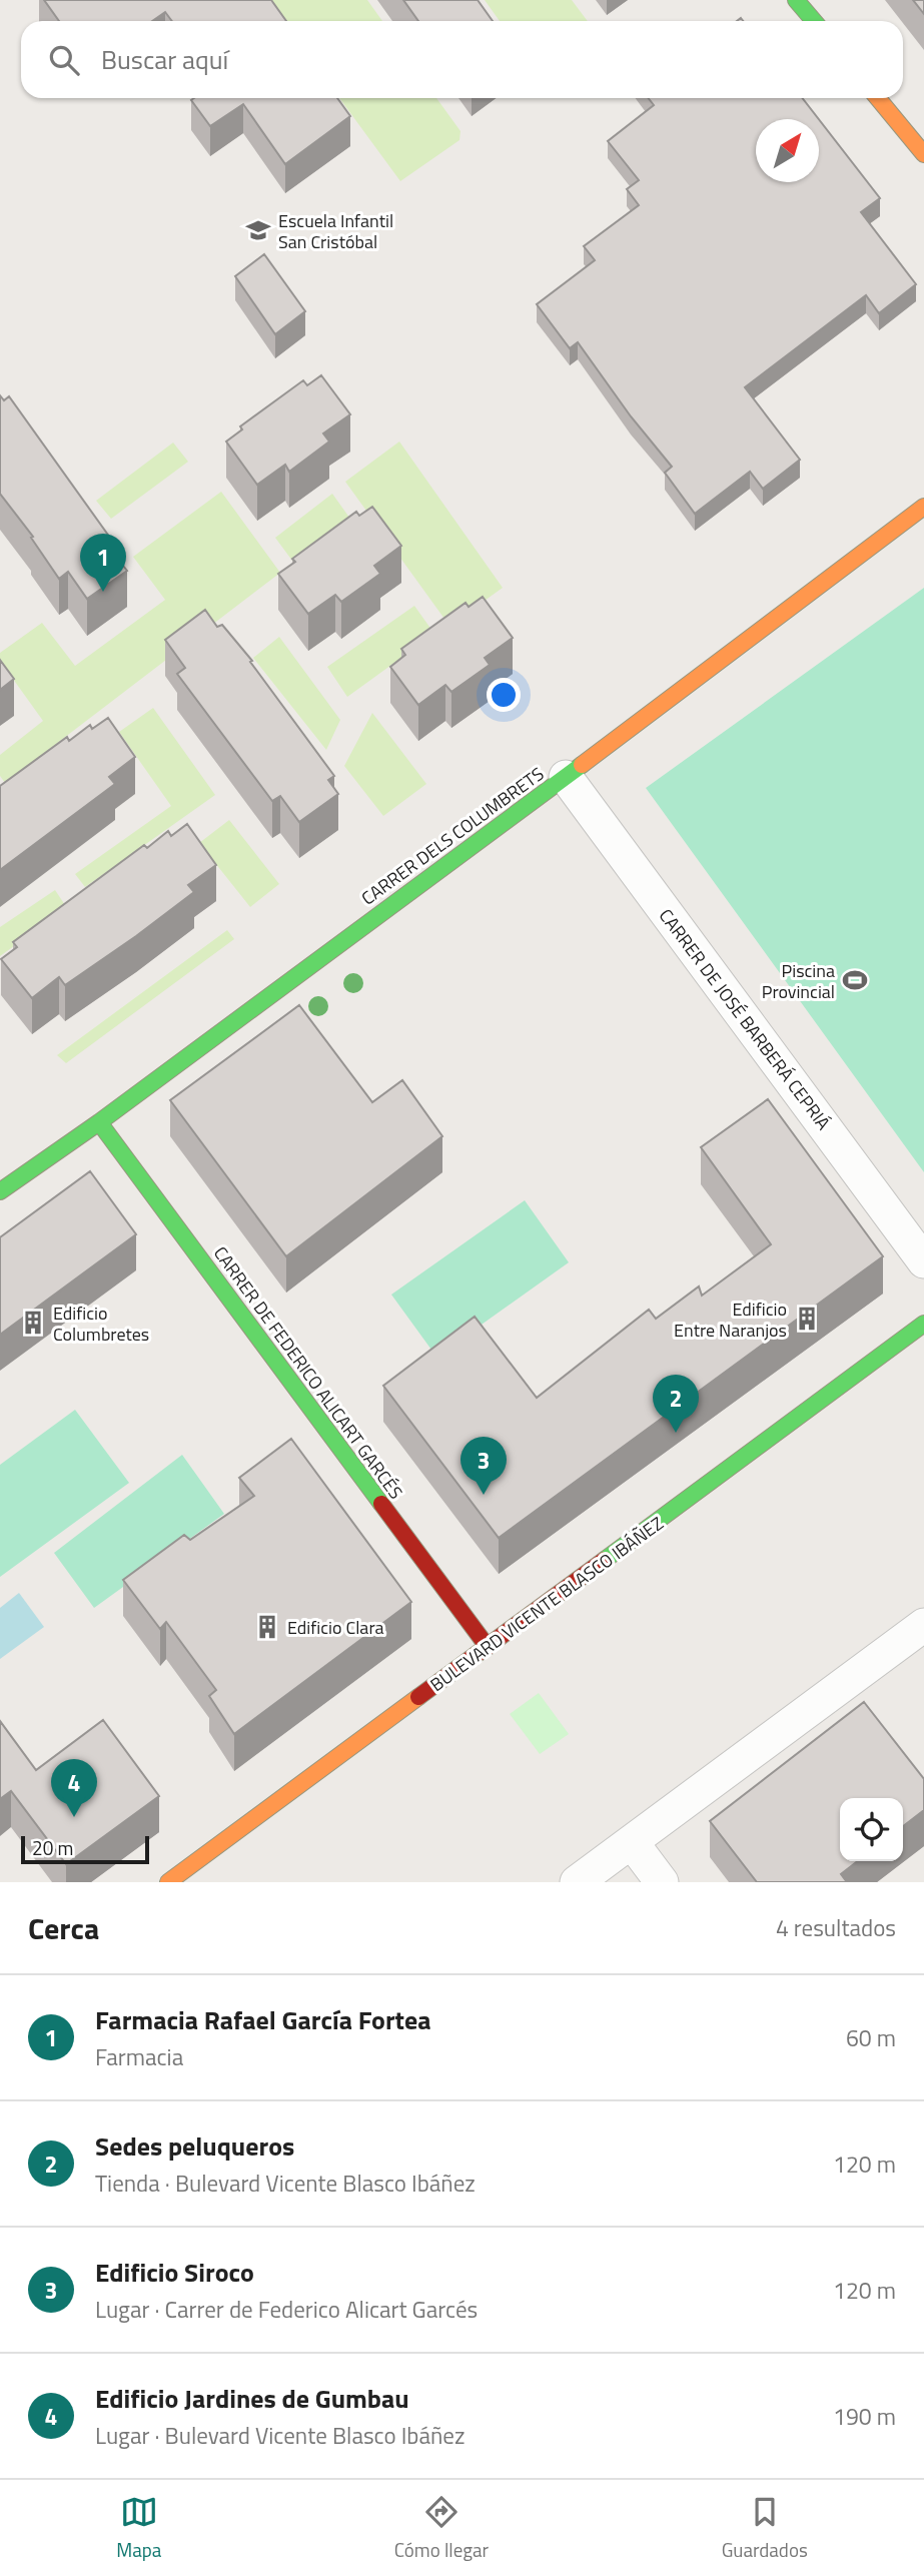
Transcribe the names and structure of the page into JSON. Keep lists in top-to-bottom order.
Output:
{
  "streets": {
    "street": [
      "CARRER DELS COLUMBRETS",
      "CARRER DE JOSÉ BARBERÁ CEPRIÁ",
      "CARRER DE FEDERICO ALICART GARCÉS",
      "BULEVARD VICENTE BLASCO IBÁÑEZ"
    ]
  },
  "crossings": [
    ["CARRER DELS COLUMBRETS", "CARRER DE JOSÉ BARBERÁ CEPRIÁ"],
    ["CARRER DELS COLUMBRETS", "CARRER DE FEDERICO ALICART GARCÉS"],
    ["CARRER DE FEDERICO ALICART GARCÉS", "BULEVARD VICENTE BLASCO IBÁÑEZ"]
  ],
  "places": {
    "school or university": ["Escuela Infantil San Cristóbal"],
    "sports": ["Piscina Provincial"],
    "building": ["Edificio Entre Naranjos", "Edificio Columbretes", "Edificio Clara"]
  },
  "scale_bar": "20 m",
  "north": "top right",
  "page": {
    "search": "Buscar aquí",
    "pins": [
      "1",
      "2",
      "3",
      "4"
    ],
    "scale": "20 m",
    "heading": ["Cerca", "4 resultados"],
    "list": [
      {
        "mark": "1",
        "name": "Farmacia Rafael García Fortea",
        "note": "Farmacia",
        "value": "60 m"
      },
      {
        "mark": "2",
        "name": "Sedes peluqueros",
        "note": "Tienda · Bulevard Vicente Blasco Ibáñez",
        "value": "120 m"
      },
      {
        "mark": "3",
        "name": "Edificio Siroco",
        "note": "Lugar · Carrer de Federico Alicart Garcés",
        "value": "120 m"
      },
      {
        "mark": "4",
        "name": "Edificio Jardines de Gumbau",
        "note": "Lugar · Bulevard Vicente Blasco Ibáñez",
        "value": "190 m"
      }
    ],
    "nav": ["Mapa", "Cómo llegar", "Guardados"]
  }
}
